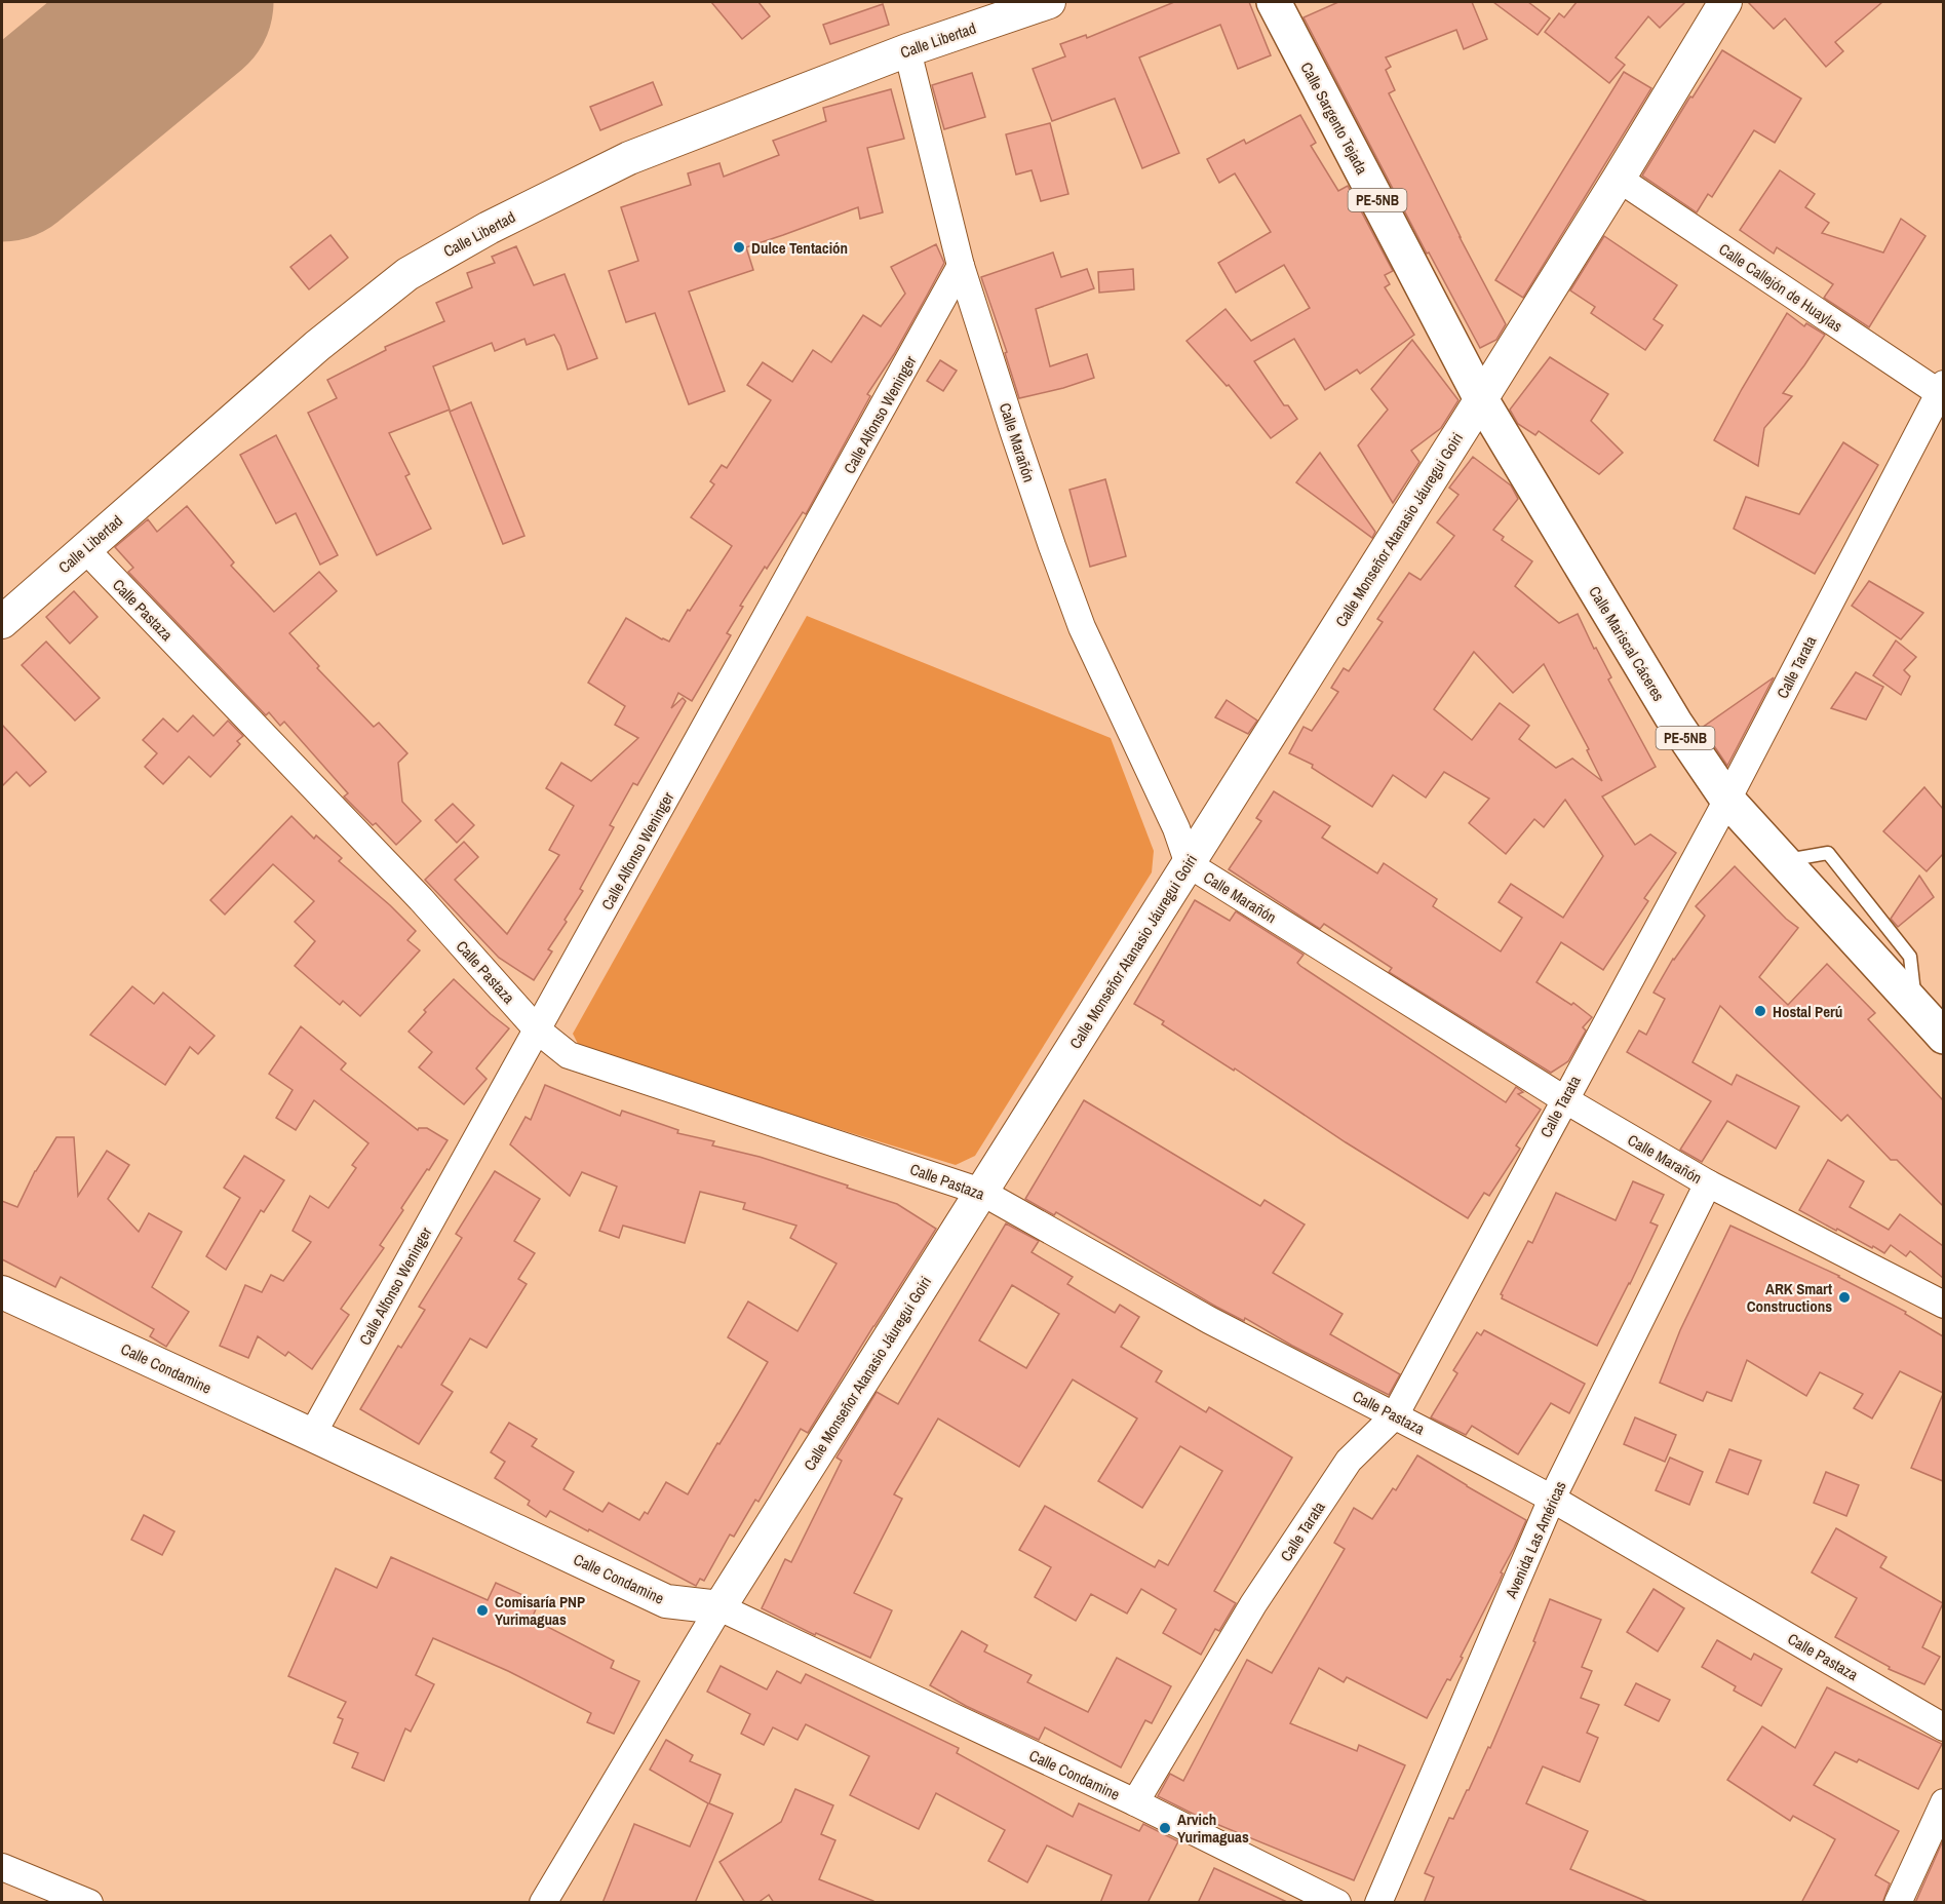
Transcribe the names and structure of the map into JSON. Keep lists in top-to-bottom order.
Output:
{
  "streets": {
    "highway": ["Calle Sargento Tejada", "PE-5NB", "Calle Mariscal Cáceres"],
    "street": [
      "Calle Libertad",
      "Calle Callejón de Huaylas",
      "Calle Alfonso Weninger",
      "Calle Marañón",
      "Calle Monseñor Atanasio Jáuregui Goiri",
      "Calle Pastaza",
      "Calle Tarata",
      "Calle Condamine",
      "Avenida Las Américas"
    ]
  },
  "crossings": [
    ["Calle Libertad", "Calle Marañón"],
    ["Calle Libertad", "Calle Pastaza"],
    ["Calle Sargento Tejada", "Calle Monseñor Atanasio Jáuregui Goiri"],
    ["Calle Sargento Tejada", "Calle Mariscal Cáceres"],
    ["Calle Callejón de Huaylas", "Calle Monseñor Atanasio Jáuregui Goiri"],
    ["Calle Callejón de Huaylas", "Calle Tarata"],
    ["Calle Alfonso Weninger", "Calle Marañón"],
    ["Calle Alfonso Weninger", "Calle Pastaza"],
    ["Calle Alfonso Weninger", "Calle Condamine"],
    ["Calle Marañón", "Calle Monseñor Atanasio Jáuregui Goiri"],
    ["Calle Marañón", "Calle Tarata"],
    ["Calle Marañón", "Avenida Las Américas"],
    ["Calle Monseñor Atanasio Jáuregui Goiri", "Calle Pastaza"],
    ["Calle Monseñor Atanasio Jáuregui Goiri", "Calle Mariscal Cáceres"],
    ["Calle Monseñor Atanasio Jáuregui Goiri", "Calle Condamine"],
    ["Calle Pastaza", "Calle Tarata"],
    ["Calle Pastaza", "Avenida Las Américas"],
    ["Calle Mariscal Cáceres", "Calle Tarata"],
    ["Calle Tarata", "Calle Condamine"]
  ],
  "places": [
    "Dulce Tentación",
    "Hostal Perú",
    "ARK Smart Constructions",
    "Comisaría PNP Yurimaguas",
    "Arvich Yurimaguas"
  ]
}
